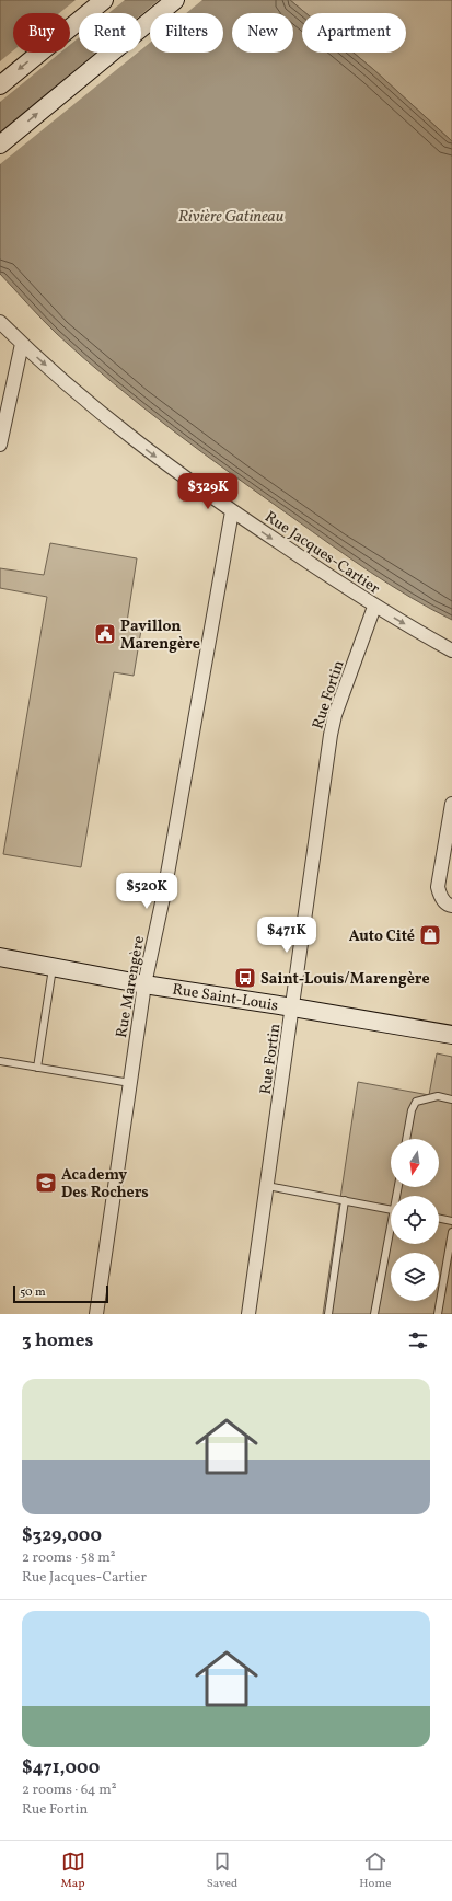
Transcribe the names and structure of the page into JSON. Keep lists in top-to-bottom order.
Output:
{
  "streets": {
    "main road": ["Rue Saint-Louis"],
    "street": ["Rue Jacques-Cartier", "Rue Fortin", "Rue Marengère"]
  },
  "crossings": [
    ["Rue Jacques-Cartier", "Rue Fortin"],
    ["Rue Jacques-Cartier", "Rue Marengère"],
    ["Rue Fortin", "Rue Saint-Louis"],
    ["Rue Marengère", "Rue Saint-Louis"]
  ],
  "one_way": ["Rue Jacques-Cartier"],
  "water": ["Rivière Gatineau"],
  "places": {
    "public building": ["Pavillon Marengère"],
    "shop": ["Auto Cité"],
    "bus stop": ["Saint-Louis/Marengère"],
    "school or university": ["Academy Des Rochers"]
  },
  "scale_bar": "50 m",
  "north": "bottom",
  "page": {
    "chip": [
      "Buy",
      "Rent",
      "Filters",
      "New",
      "Apartment"
    ],
    "price": ["$329K", "$520K", "$471K"],
    "scale": "50 m",
    "heading": "3 homes",
    "list": [
      {
        "name": "$329,000",
        "note": "2 rooms · 58 m² · Rue Jacques-Cartier"
      },
      {
        "name": "$471,000",
        "note": "2 rooms · 64 m² · Rue Fortin"
      }
    ],
    "tabs": ["Map", "Saved", "Home"]
  }
}
